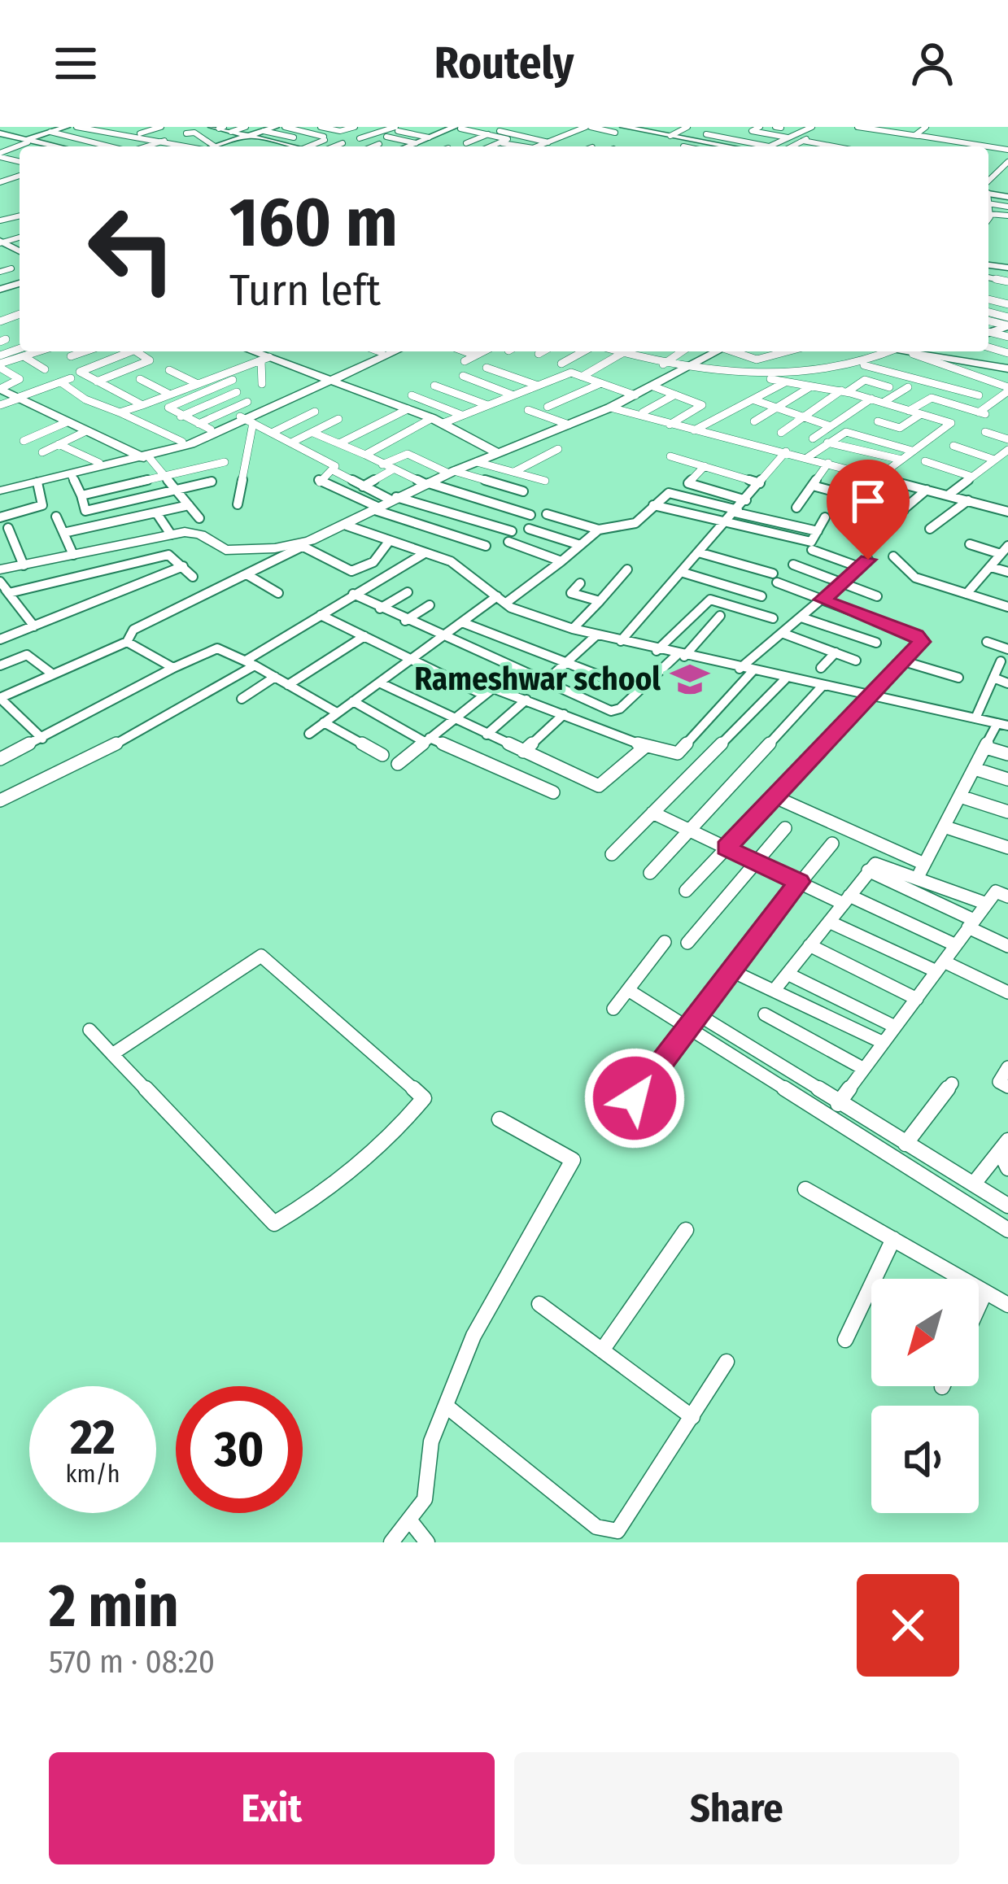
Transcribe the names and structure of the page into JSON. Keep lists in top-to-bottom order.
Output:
{
  "places": {
    "school or university": ["Rameshwar school"]
  },
  "north": "bottom left",
  "page": {
    "header": "Routely",
    "turn": ["160 m", "Turn left"],
    "speed": "22 km/h",
    "limit": "30",
    "heading": ["2 min", "570 m · 08:20"],
    "buttons": ["Exit", "Share"]
  }
}
